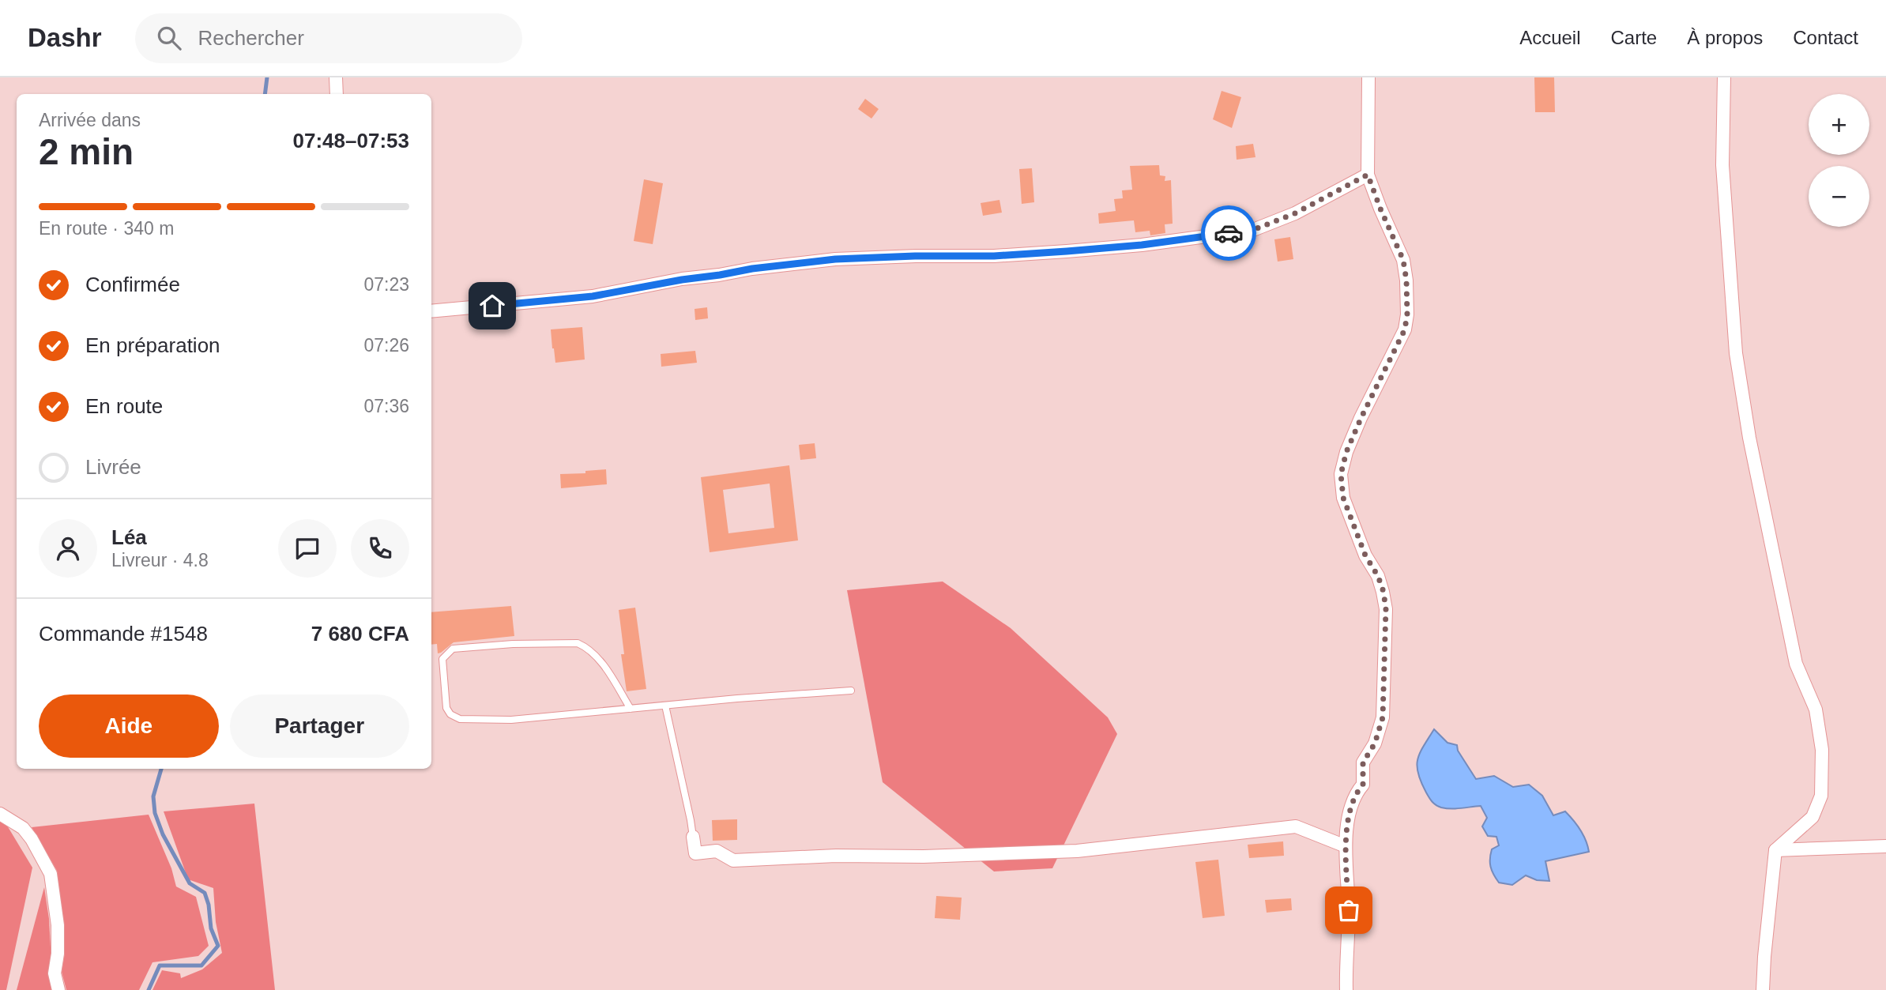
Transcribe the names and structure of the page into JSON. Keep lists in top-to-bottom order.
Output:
{
  "page": {
    "header": "Dashr",
    "search": "Rechercher",
    "nav": [
      "Accueil",
      "Carte",
      "À propos",
      "Contact"
    ],
    "map_buttons": ["+", "−"],
    "heading": ["2 min", "Arrivée dans", "07:48–07:53"],
    "panel": [
      "Léa",
      "Livreur · 4.8",
      "Commande #1548",
      "7 680 CFA"
    ],
    "bar": "En route · 340 m",
    "list": [
      ["Confirmée", "07:23"],
      ["En préparation", "07:26"],
      ["En route", "07:36"],
      "Livrée"
    ],
    "buttons": ["Aide", "Partager"]
  }
}
